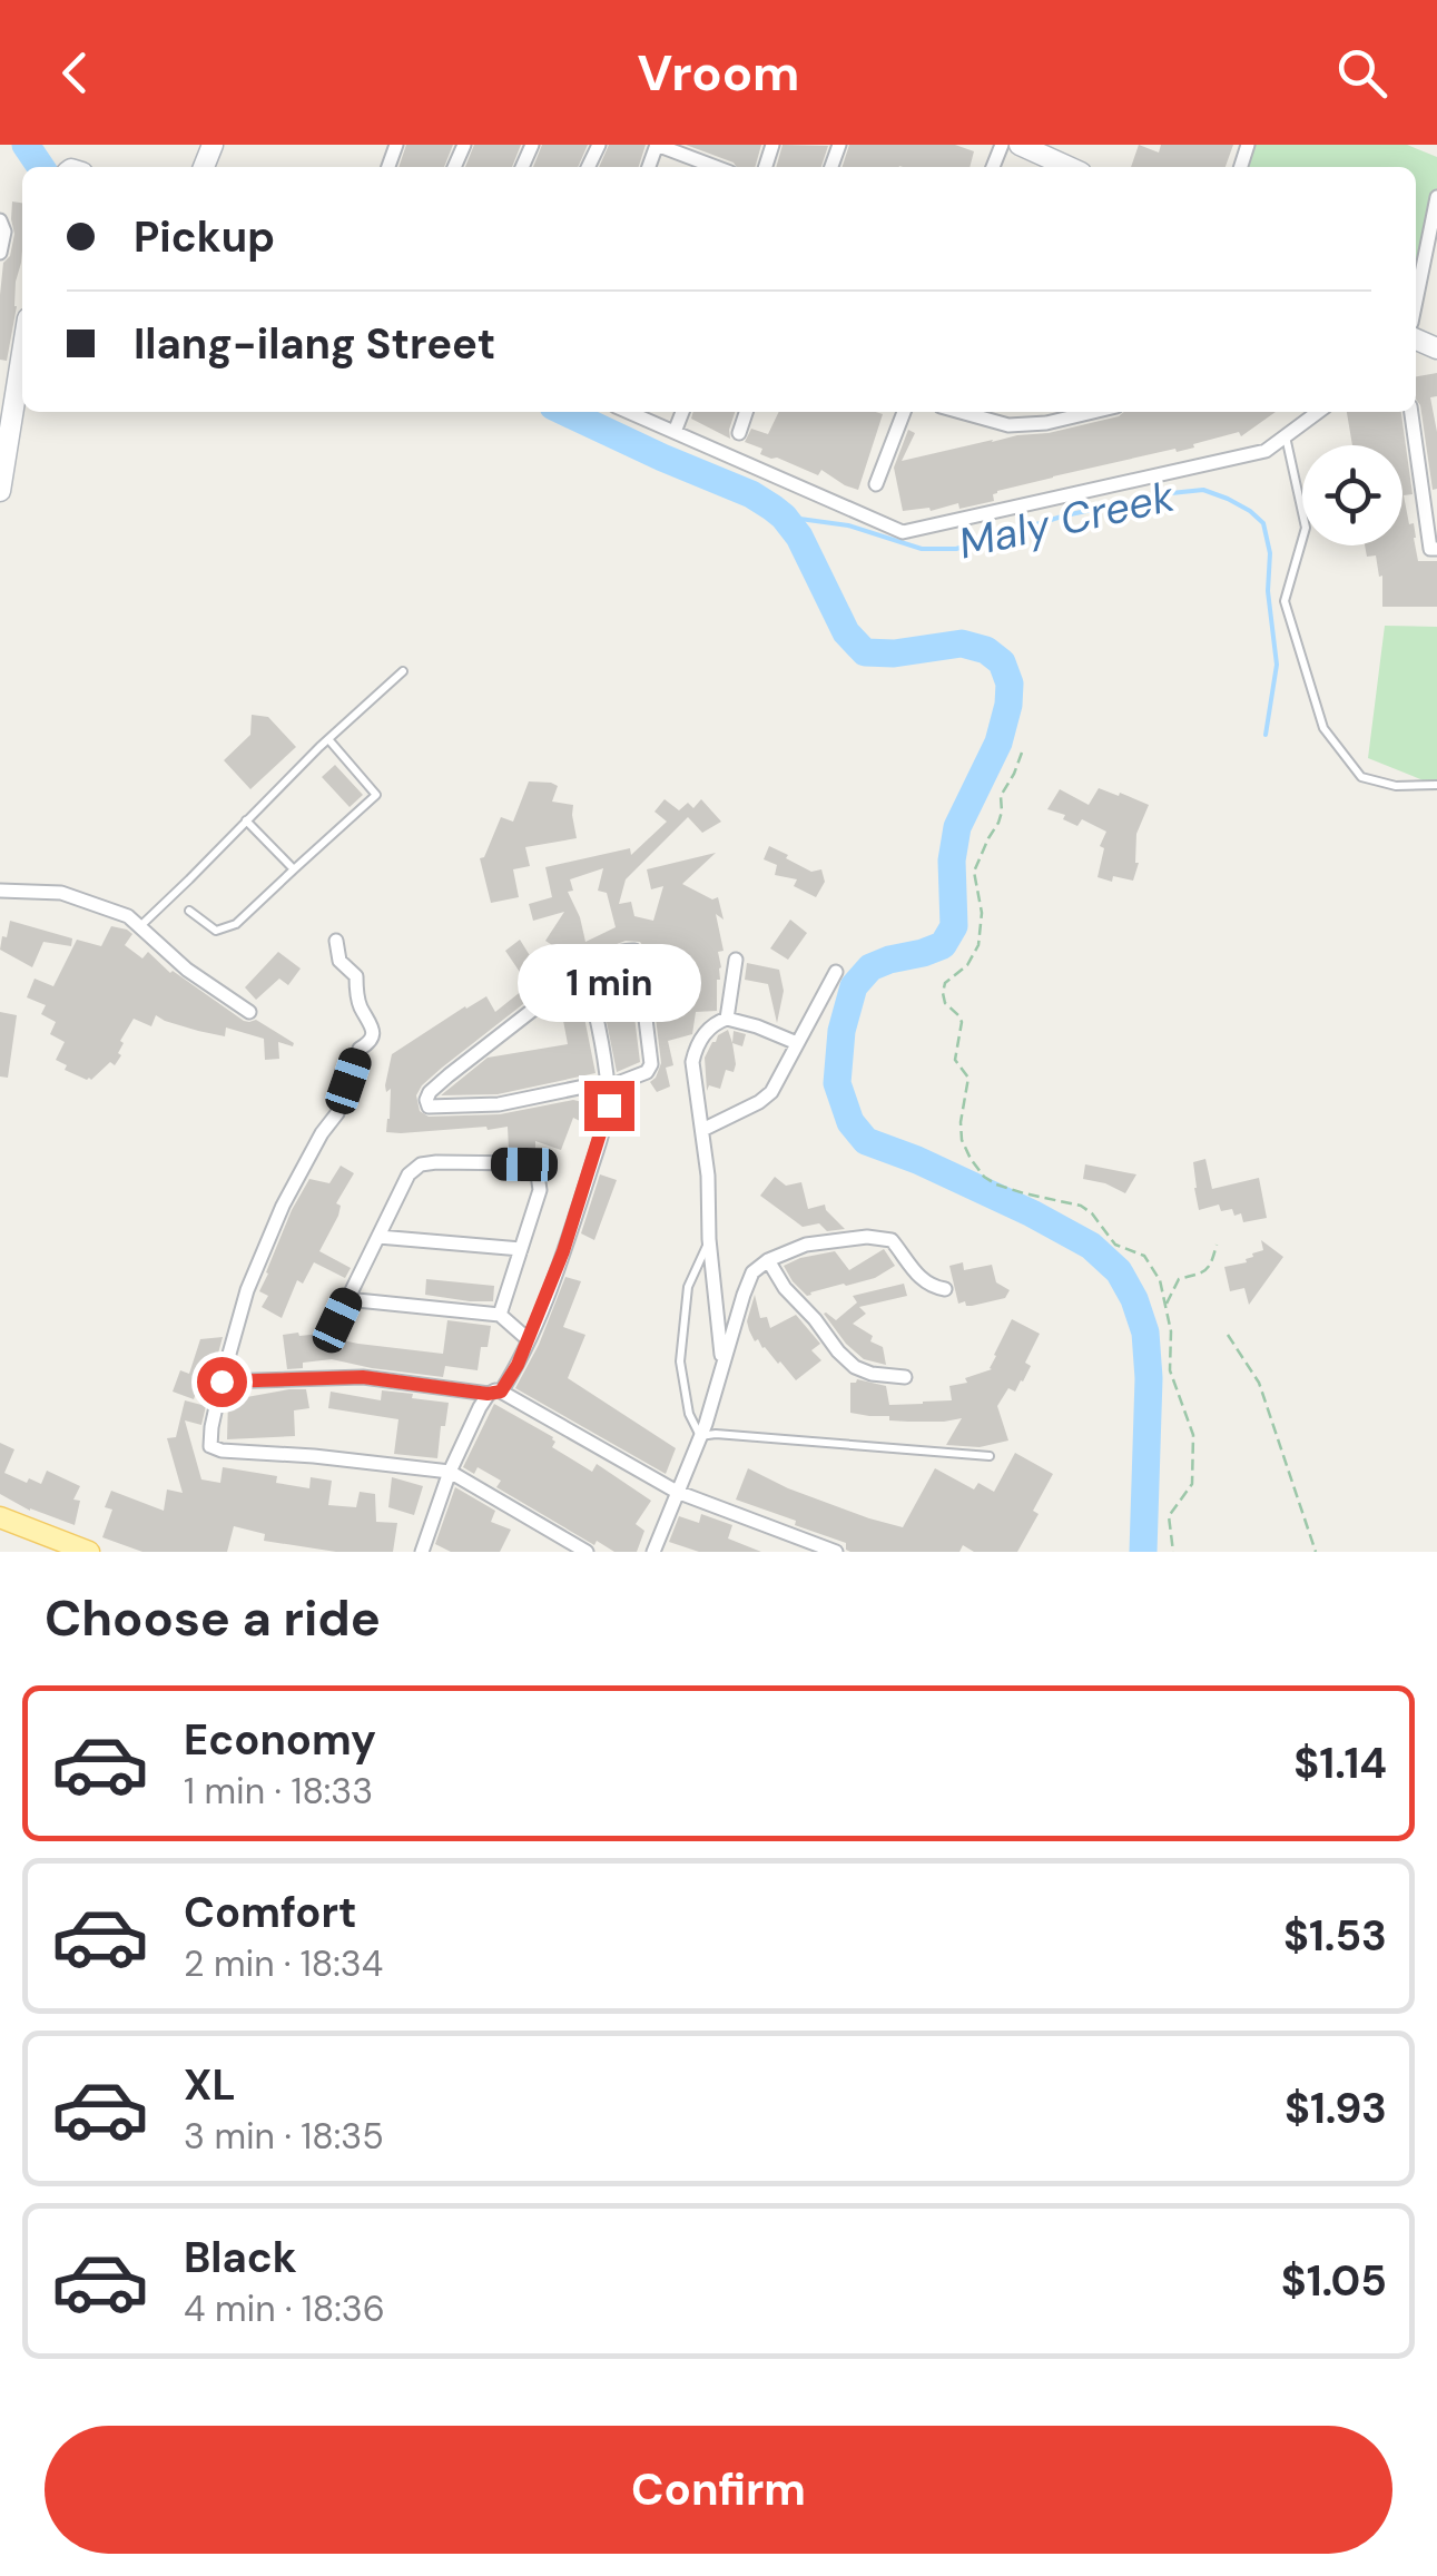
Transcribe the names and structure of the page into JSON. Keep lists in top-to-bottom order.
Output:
{
  "water": ["Maly Creek"],
  "page": {
    "header": "Vroom",
    "banner": ["Pickup", "Ilang-ilang Street"],
    "bubble": "1 min",
    "heading": "Choose a ride",
    "list": [
      {
        "name": "Economy",
        "note": "1 min · 18:33",
        "value": "$1.14"
      },
      {
        "name": "Comfort",
        "note": "2 min · 18:34",
        "value": "$1.53"
      },
      {
        "name": "XL",
        "note": "3 min · 18:35",
        "value": "$1.93"
      },
      {
        "name": "Black",
        "note": "4 min · 18:36",
        "value": "$1.05"
      }
    ],
    "buttons": "Confirm"
  }
}
